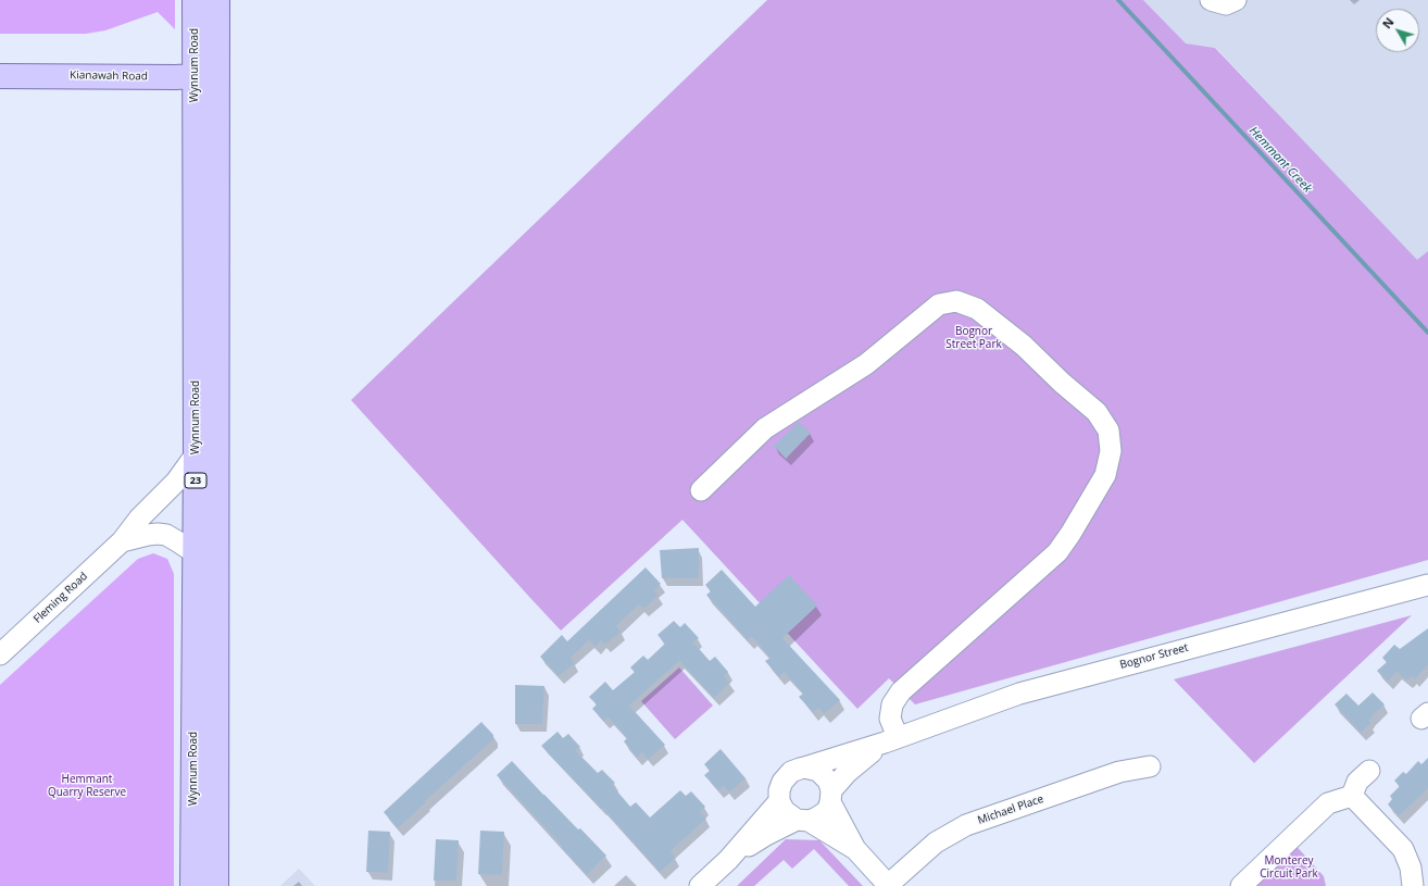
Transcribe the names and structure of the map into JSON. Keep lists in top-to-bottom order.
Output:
{
  "streets": {
    "main road": ["Wynnum Road", "Kianawah Road", "23"],
    "street": ["Fleming Road", "Bognor Street", "Michael Place"]
  },
  "crossings": [
    ["Wynnum Road", "Kianawah Road"],
    ["Wynnum Road", "Fleming Road"]
  ],
  "water": ["Hemmant Creek"],
  "parks": ["Bognor Street Park", "Hemmant Quarry Reserve", "Monterey Circuit Park"],
  "north": "top left"
}
